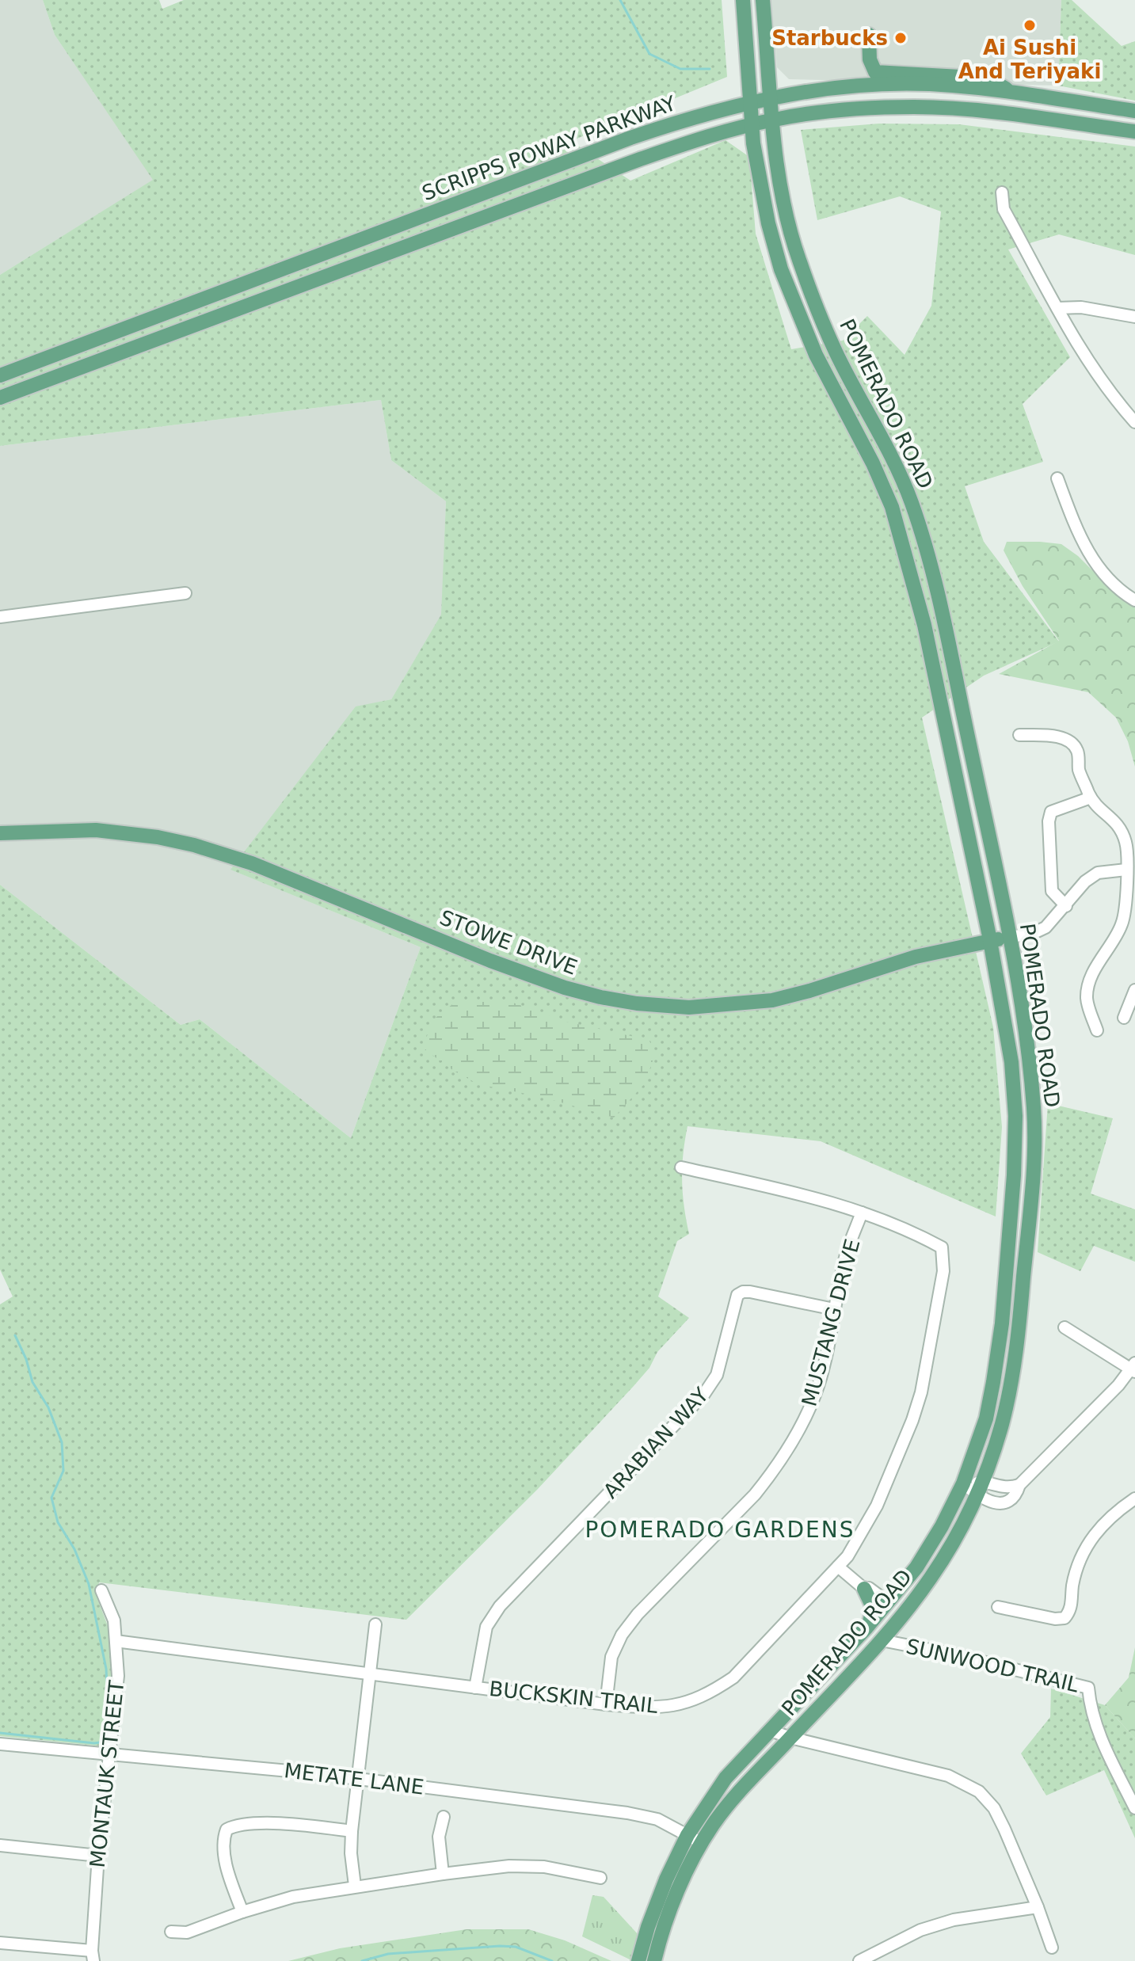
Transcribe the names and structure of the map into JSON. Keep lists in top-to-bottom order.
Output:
{
  "streets": {
    "main road": ["SCRIPPS POWAY PARKWAY", "POMERADO ROAD", "STOWE DRIVE"],
    "street": [
      "MUSTANG DRIVE",
      "ARABIAN WAY",
      "SUNWOOD TRAIL",
      "BUCKSKIN TRAIL",
      "MONTAUK STREET",
      "METATE LANE"
    ]
  },
  "crossings": [
    ["SCRIPPS POWAY PARKWAY", "POMERADO ROAD"],
    ["POMERADO ROAD", "STOWE DRIVE"],
    ["POMERADO ROAD", "SUNWOOD TRAIL"],
    ["POMERADO ROAD", "METATE LANE"],
    ["MUSTANG DRIVE", "ARABIAN WAY"],
    ["MUSTANG DRIVE", "BUCKSKIN TRAIL"],
    ["ARABIAN WAY", "BUCKSKIN TRAIL"],
    ["BUCKSKIN TRAIL", "MONTAUK STREET"],
    ["MONTAUK STREET", "METATE LANE"]
  ],
  "districts": ["POMERADO GARDENS"],
  "places": ["Ai Sushi And Teriyaki", "Starbucks"]
}
